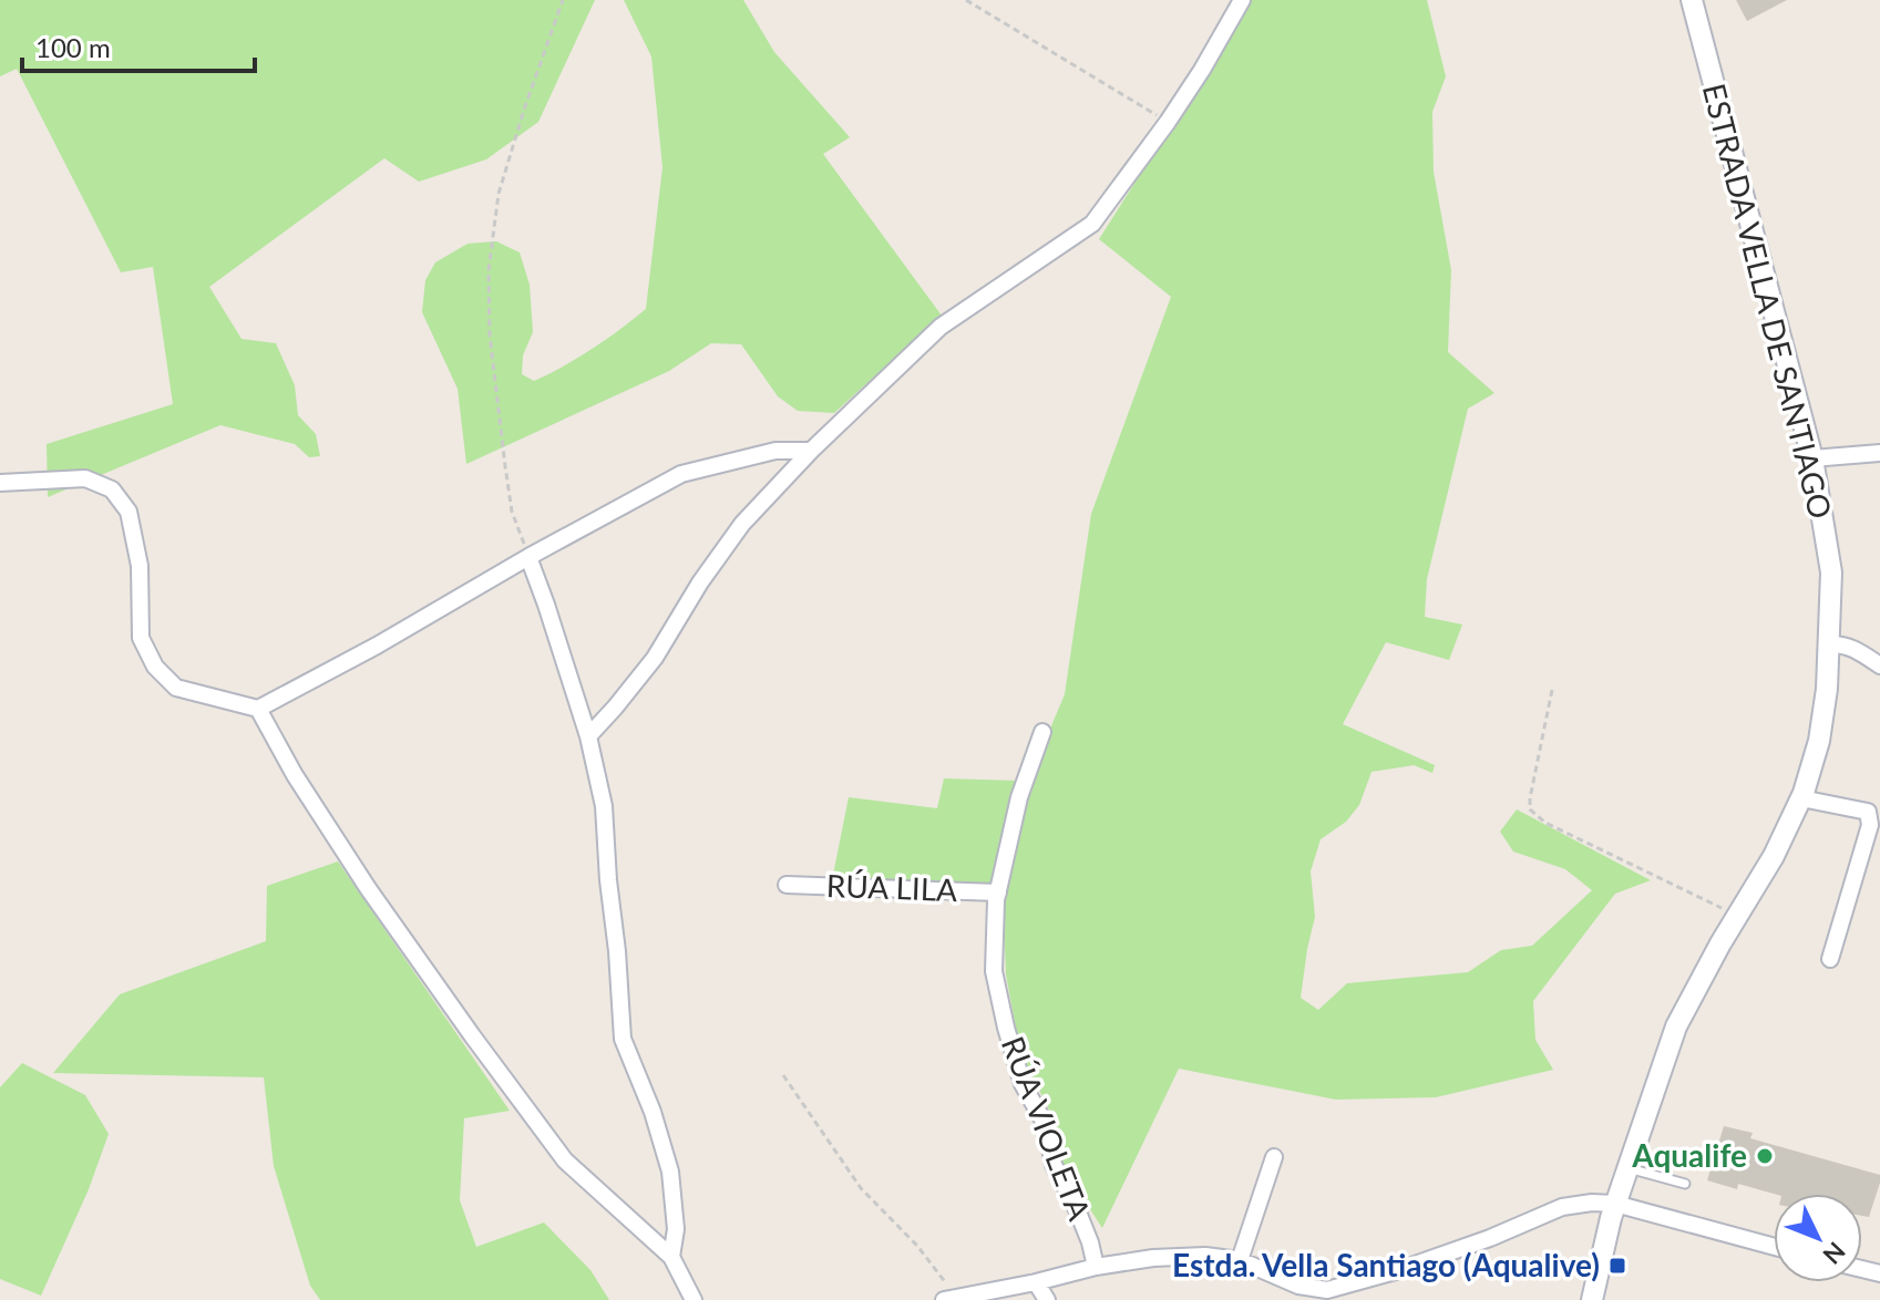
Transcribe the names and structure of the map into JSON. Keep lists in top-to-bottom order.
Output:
{
  "streets": {
    "main road": ["ESTRADA VELLA DE SANTIAGO"],
    "street": ["RÚA LILA", "RÚA VIOLETA"]
  },
  "crossings": [
    ["RÚA LILA", "RÚA VIOLETA"]
  ],
  "places": {
    "other": ["Aqualife"],
    "transit": ["Estda. Vella Santiago (Aqualive)"]
  },
  "scale_bar": "100 m",
  "north": "bottom right"
}
